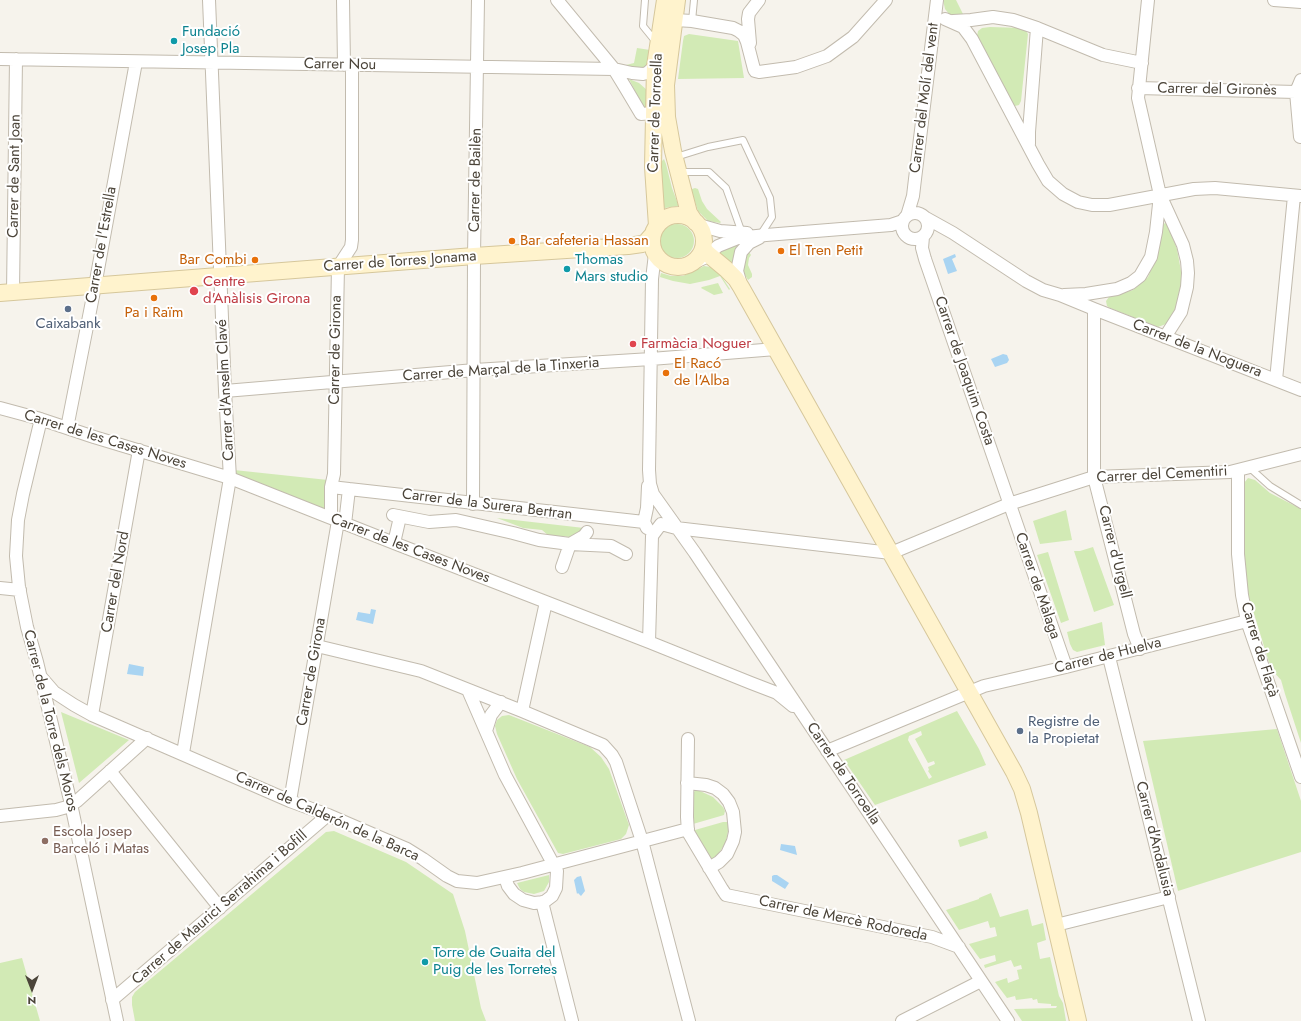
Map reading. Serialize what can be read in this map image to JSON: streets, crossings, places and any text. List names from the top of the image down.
{
  "streets": {
    "street": [
      "Carrer Nou",
      "Carrer del Gironès",
      "Carrer del Molí del vent",
      "Carrer de Torroella",
      "Carrer de Sant Joan",
      "Carrer de Bailèn",
      "Carrer de l'Estrella",
      "Carrer de Torres Jonama",
      "Carrer de la Noguera",
      "Carrer de Girona",
      "Carrer de Marçal de la Tinxeria",
      "Carrer de Joaquim Costa",
      "Carrer d'Anselm Clavé",
      "Carrer de les Cases Noves",
      "Carrer del Cementiri",
      "Carrer de la Surera Bertran",
      "Carrer d'Urgell",
      "Carrer del Nord",
      "Carrer de Màlaga",
      "Carrer de Flaçà",
      "Carrer de Huelva",
      "Carrer de la Torre dels Moros",
      "Carrer de Calderón de la Barca",
      "Carrer d'Andalusia",
      "Carrer de Maurici Serrahima i Bofill",
      "Carrer de Mercè Rodoreda"
    ]
  },
  "crossings": [
    ["Carrer Nou", "Carrer de Torroella"],
    ["Carrer Nou", "Carrer de Sant Joan"],
    ["Carrer Nou", "Carrer de Bailèn"],
    ["Carrer Nou", "Carrer de l'Estrella"],
    ["Carrer Nou", "Carrer d'Anselm Clavé"],
    ["Carrer del Molí del vent", "Carrer de la Noguera"],
    ["Carrer del Molí del vent", "Carrer de Joaquim Costa"],
    ["Carrer de Torroella", "Carrer de Torres Jonama"],
    ["Carrer de Torroella", "Carrer de Marçal de la Tinxeria"],
    ["Carrer de Torroella", "Carrer de les Cases Noves"],
    ["Carrer de Torroella", "Carrer de la Surera Bertran"],
    ["Carrer de Torroella", "Carrer de Huelva"],
    ["Carrer de Torroella", "Carrer de Mercè Rodoreda"],
    ["Carrer de Sant Joan", "Carrer de Torres Jonama"],
    ["Carrer de Bailèn", "Carrer de Torres Jonama"],
    ["Carrer de Bailèn", "Carrer de Marçal de la Tinxeria"],
    ["Carrer de Bailèn", "Carrer de la Surera Bertran"],
    ["Carrer de l'Estrella", "Carrer de Torres Jonama"],
    ["Carrer de l'Estrella", "Carrer de les Cases Noves"],
    ["Carrer de Torres Jonama", "Carrer de Girona"],
    ["Carrer de Torres Jonama", "Carrer d'Anselm Clavé"],
    ["Carrer de la Noguera", "Carrer de Joaquim Costa"],
    ["Carrer de la Noguera", "Carrer d'Urgell"],
    ["Carrer de Girona", "Carrer de Marçal de la Tinxeria"],
    ["Carrer de Girona", "Carrer de les Cases Noves"],
    ["Carrer de Girona", "Carrer de la Surera Bertran"],
    ["Carrer de Girona", "Carrer de Calderón de la Barca"],
    ["Carrer de Marçal de la Tinxeria", "Carrer d'Anselm Clavé"],
    ["Carrer de Joaquim Costa", "Carrer del Cementiri"],
    ["Carrer de Joaquim Costa", "Carrer de Màlaga"],
    ["Carrer d'Anselm Clavé", "Carrer de les Cases Noves"],
    ["Carrer d'Anselm Clavé", "Carrer de Calderón de la Barca"],
    ["Carrer de les Cases Noves", "Carrer del Nord"],
    ["Carrer de les Cases Noves", "Carrer de la Torre dels Moros"],
    ["Carrer del Cementiri", "Carrer d'Urgell"],
    ["Carrer del Cementiri", "Carrer de Màlaga"],
    ["Carrer del Cementiri", "Carrer de Flaçà"],
    ["Carrer d'Urgell", "Carrer de Huelva"],
    ["Carrer del Nord", "Carrer de Calderón de la Barca"],
    ["Carrer de Màlaga", "Carrer de Huelva"],
    ["Carrer de Flaçà", "Carrer de Huelva"],
    ["Carrer de Huelva", "Carrer d'Andalusia"],
    ["Carrer de la Torre dels Moros", "Carrer de Calderón de la Barca"],
    ["Carrer de la Torre dels Moros", "Carrer de Maurici Serrahima i Bofill"],
    ["Carrer de Calderón de la Barca", "Carrer de Maurici Serrahima i Bofill"]
  ],
  "places": [
    "Fundació Josep Pla",
    "Bar cafeteria Hassan",
    "El Tren Petit",
    "Bar Combi",
    "Thomas Mars studio",
    "Centre d'Anàlisis Girona",
    "Pa i Raïm",
    "Caixabank",
    "Farmàcia Noguer",
    "El Racó de l'Alba",
    "Registre de la Propietat",
    "Escola Josep Barceló i Matas",
    "Torre de Guaita del Puig de les Torretes"
  ],
  "north": "bottom"
}
